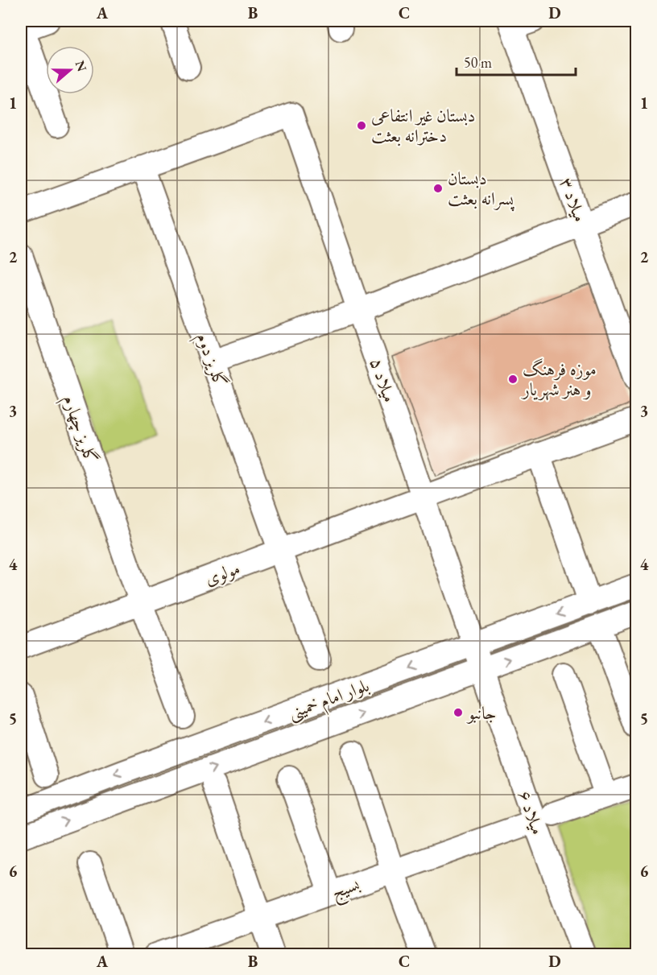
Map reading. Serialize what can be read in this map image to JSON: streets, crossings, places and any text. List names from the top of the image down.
{
  "streets": {
    "street": [
      "میلاد ۳",
      "گلریز دوم",
      "میلاد ۵",
      "گلریز چهارم",
      "مولوی",
      "بلوار امام خمینی",
      "میلاد ۶",
      "بسیج"
    ]
  },
  "crossings": [
    ["گلریز دوم", "میلاد ۵"],
    ["گلریز دوم", "مولوی"],
    ["میلاد ۵", "مولوی"],
    ["میلاد ۵", "بلوار امام خمینی"],
    ["میلاد ۵", "میلاد ۶"],
    ["گلریز چهارم", "مولوی"],
    ["بلوار امام خمینی", "میلاد ۶"],
    ["میلاد ۶", "بسیج"]
  ],
  "places": [
    "دبستان غیر انتفاعی دخترانه بعثت",
    "دبستان پسرانه بعثت",
    "موزه فرهنگ و هنر شهریار",
    "جانبو"
  ],
  "scale_bar": "50 m",
  "north": "right",
  "grid": {
    "columns": [
      "A",
      "B",
      "C",
      "D"
    ],
    "rows": [
      "1",
      "2",
      "3",
      "4",
      "5",
      "6"
    ]
  }
}
